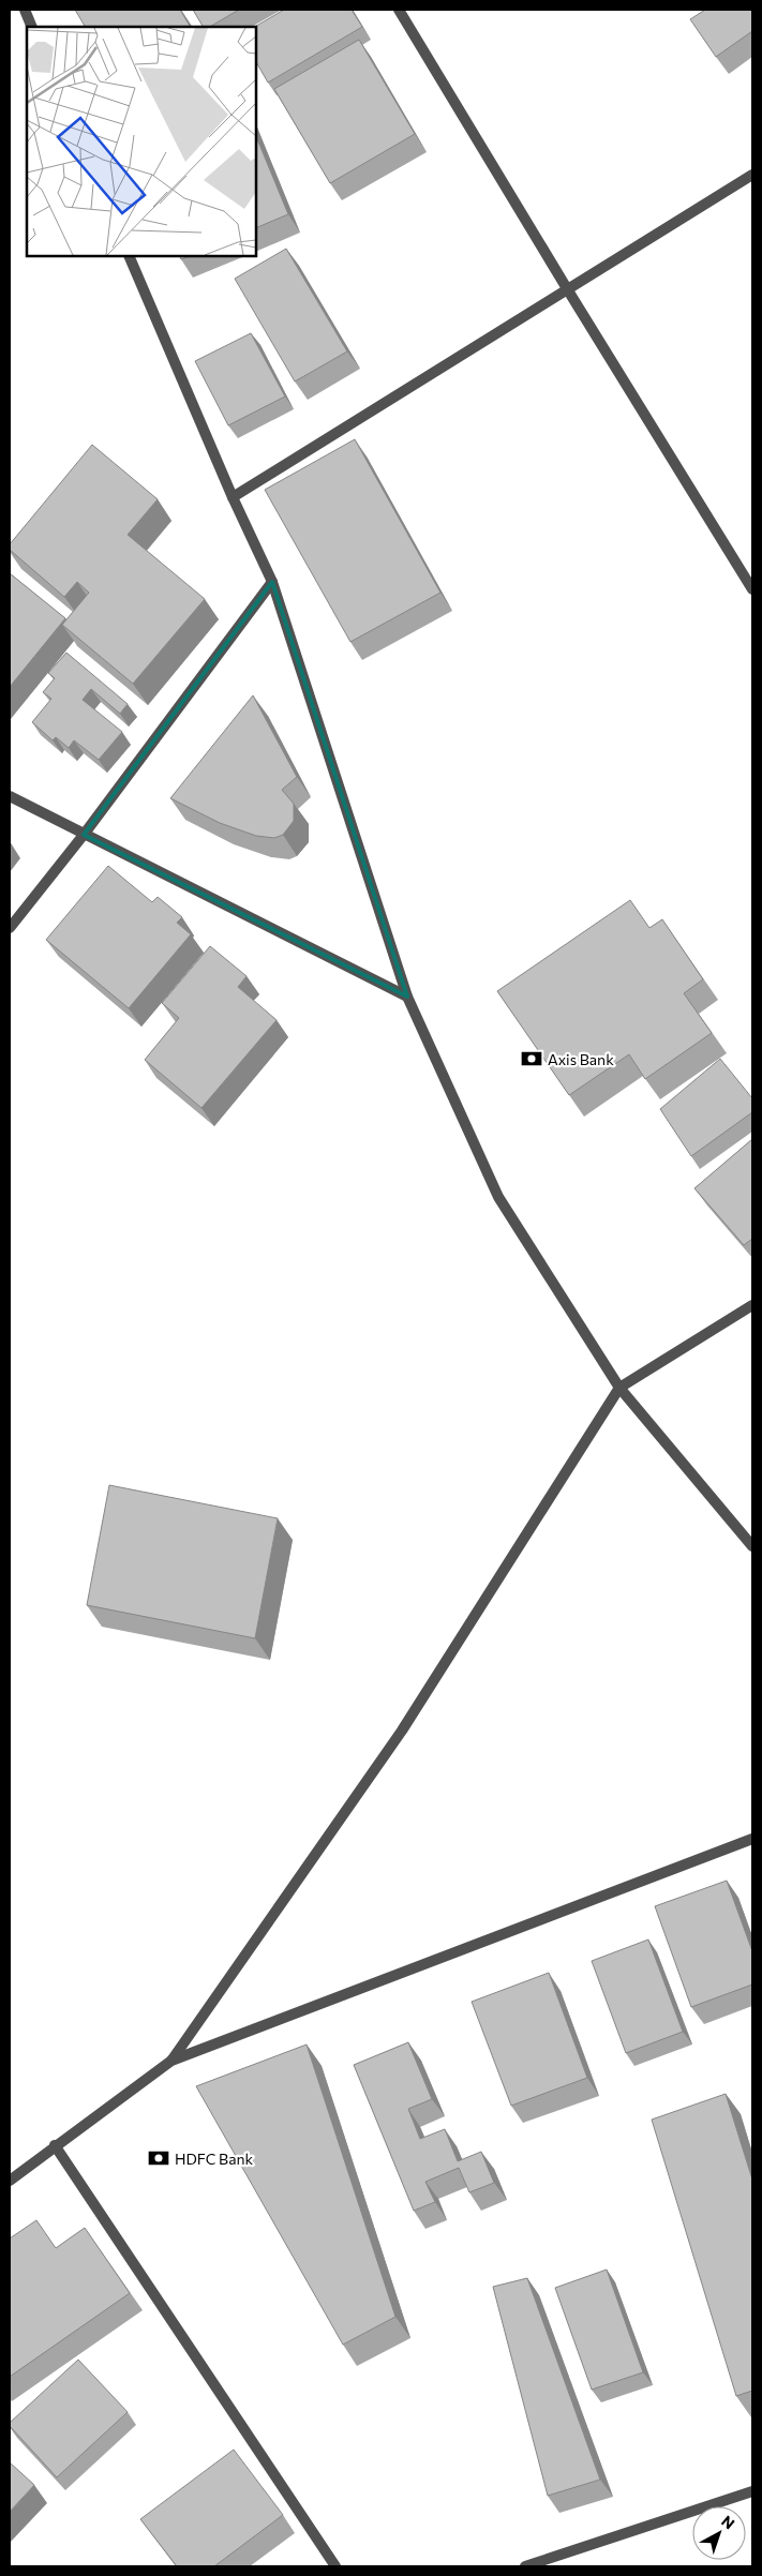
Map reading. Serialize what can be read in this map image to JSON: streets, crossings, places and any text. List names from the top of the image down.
{
  "places": {
    "bank": ["Axis Bank", "HDFC Bank"]
  },
  "north": "top right"
}
